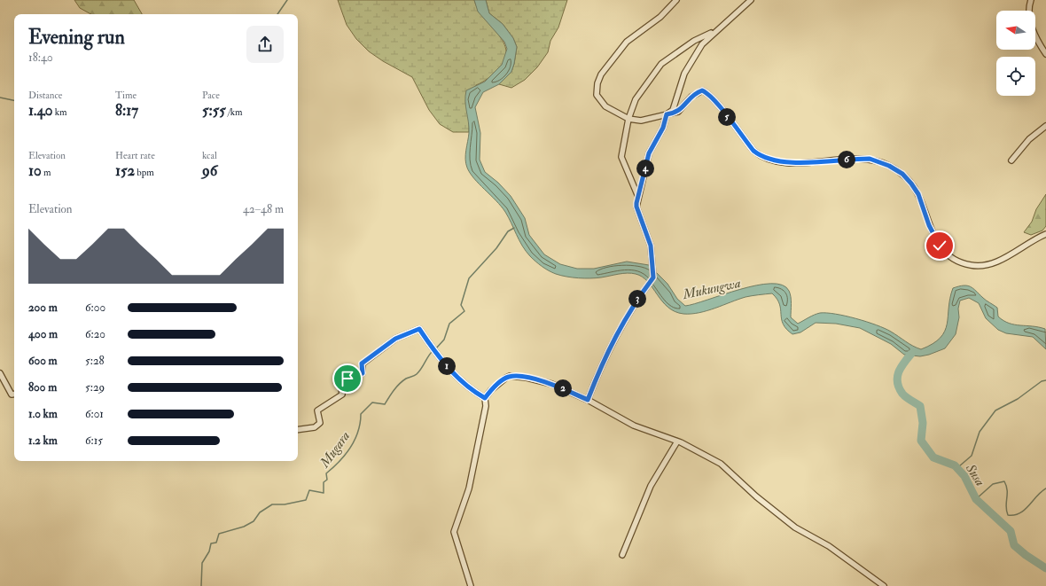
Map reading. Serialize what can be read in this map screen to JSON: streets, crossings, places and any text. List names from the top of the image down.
{
  "water": ["Mukungwa", "Mugara", "Susa"],
  "north": "left",
  "page": {
    "heading": ["Evening run", "18:40"],
    "stats": [
      ["Distance", "1.40 km"],
      ["Time", "8:17"],
      ["Pace", "5:55 /km"],
      ["Elevation", "10 m"],
      ["Heart rate", "152 bpm"],
      ["kcal", "96"]
    ],
    "pins": [
      "5",
      "6",
      "4",
      "3",
      "1",
      "2"
    ],
    "chart": ["Elevation", "42–48 m"],
    "list": [
      {
        "name": "200 m",
        "note": "6:00"
      },
      {
        "name": "400 m",
        "note": "6:20"
      },
      {
        "name": "600 m",
        "note": "5:28"
      },
      {
        "name": "800 m",
        "note": "5:29"
      },
      {
        "name": "1.0 km",
        "note": "6:01"
      },
      {
        "name": "1.2 km",
        "note": "6:15"
      }
    ]
  }
}
